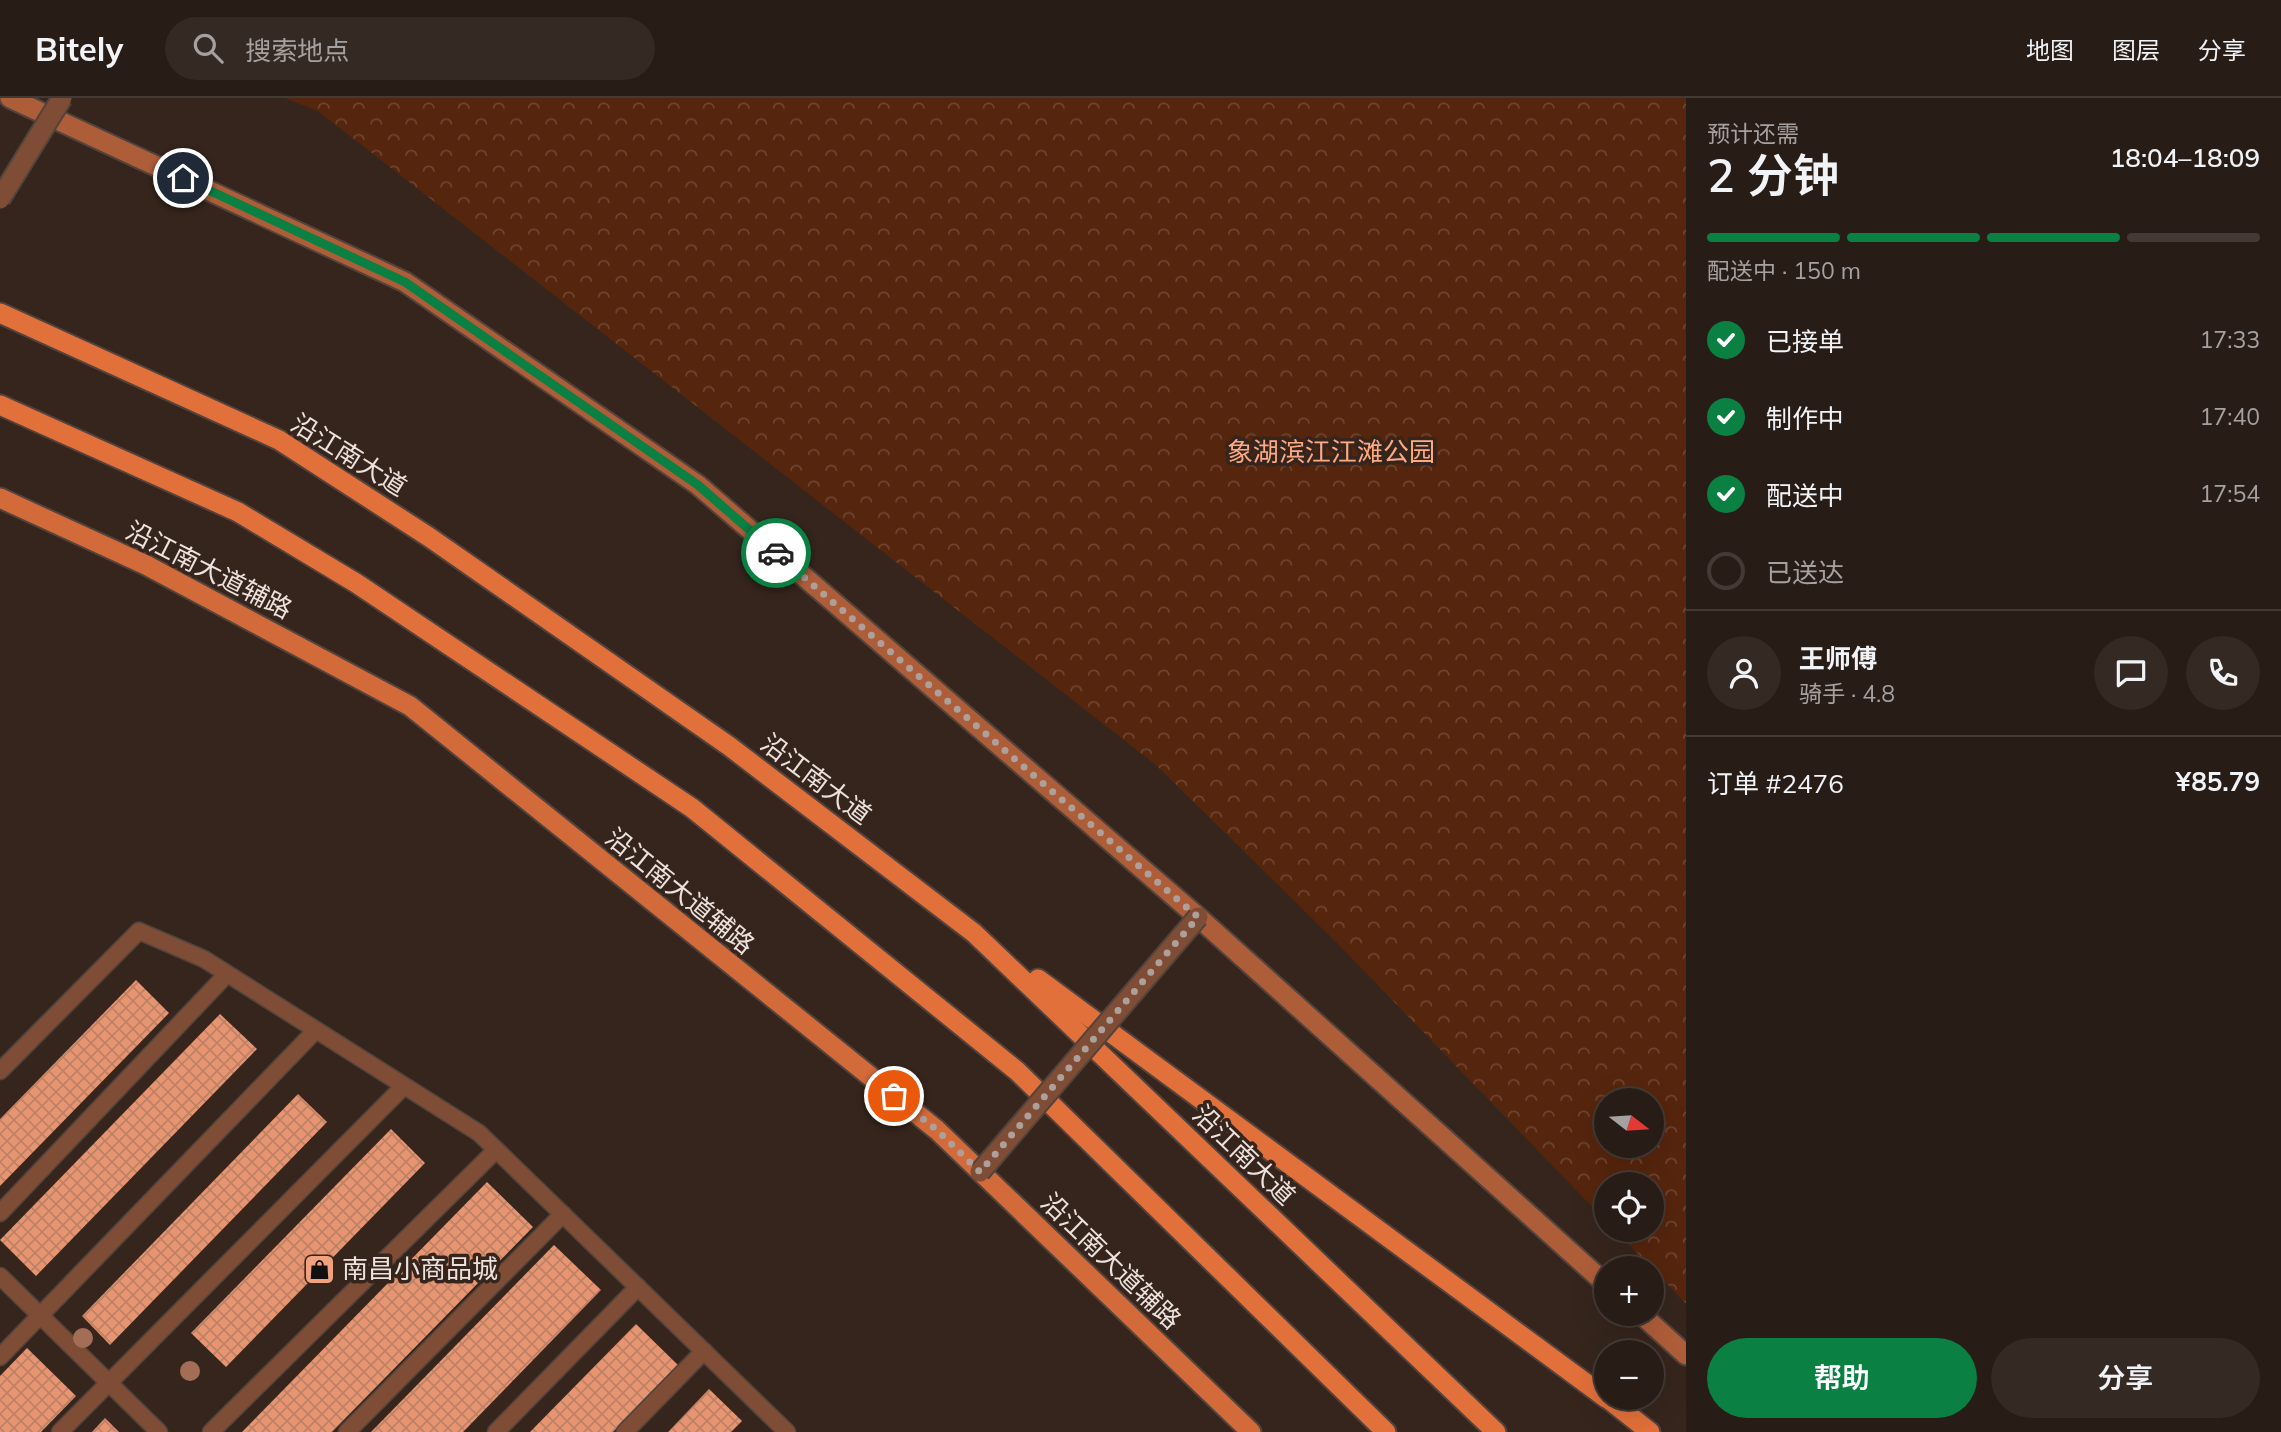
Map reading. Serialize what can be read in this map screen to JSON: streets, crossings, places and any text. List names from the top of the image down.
{
  "streets": {
    "highway": ["沿江南大道"],
    "main road": ["沿江南大道辅路"]
  },
  "parks": ["象湖滨江江滩公园"],
  "places": {
    "shop": ["南昌小商品城"]
  },
  "north": "right",
  "page": {
    "header": "Bitely",
    "search": "搜索地点",
    "nav": ["地图", "图层", "分享"],
    "heading": ["2 分钟", "预计还需", "18:04–18:09"],
    "panel": [
      "王师傅",
      "骑手 · 4.8",
      "订单 #2476",
      "¥85.79"
    ],
    "bar": "配送中 · 150 m",
    "list": [
      ["已接单", "17:33"],
      ["制作中", "17:40"],
      ["配送中", "17:54"],
      "已送达"
    ],
    "map_buttons": ["+", "−"],
    "buttons": ["帮助", "分享"]
  }
}
